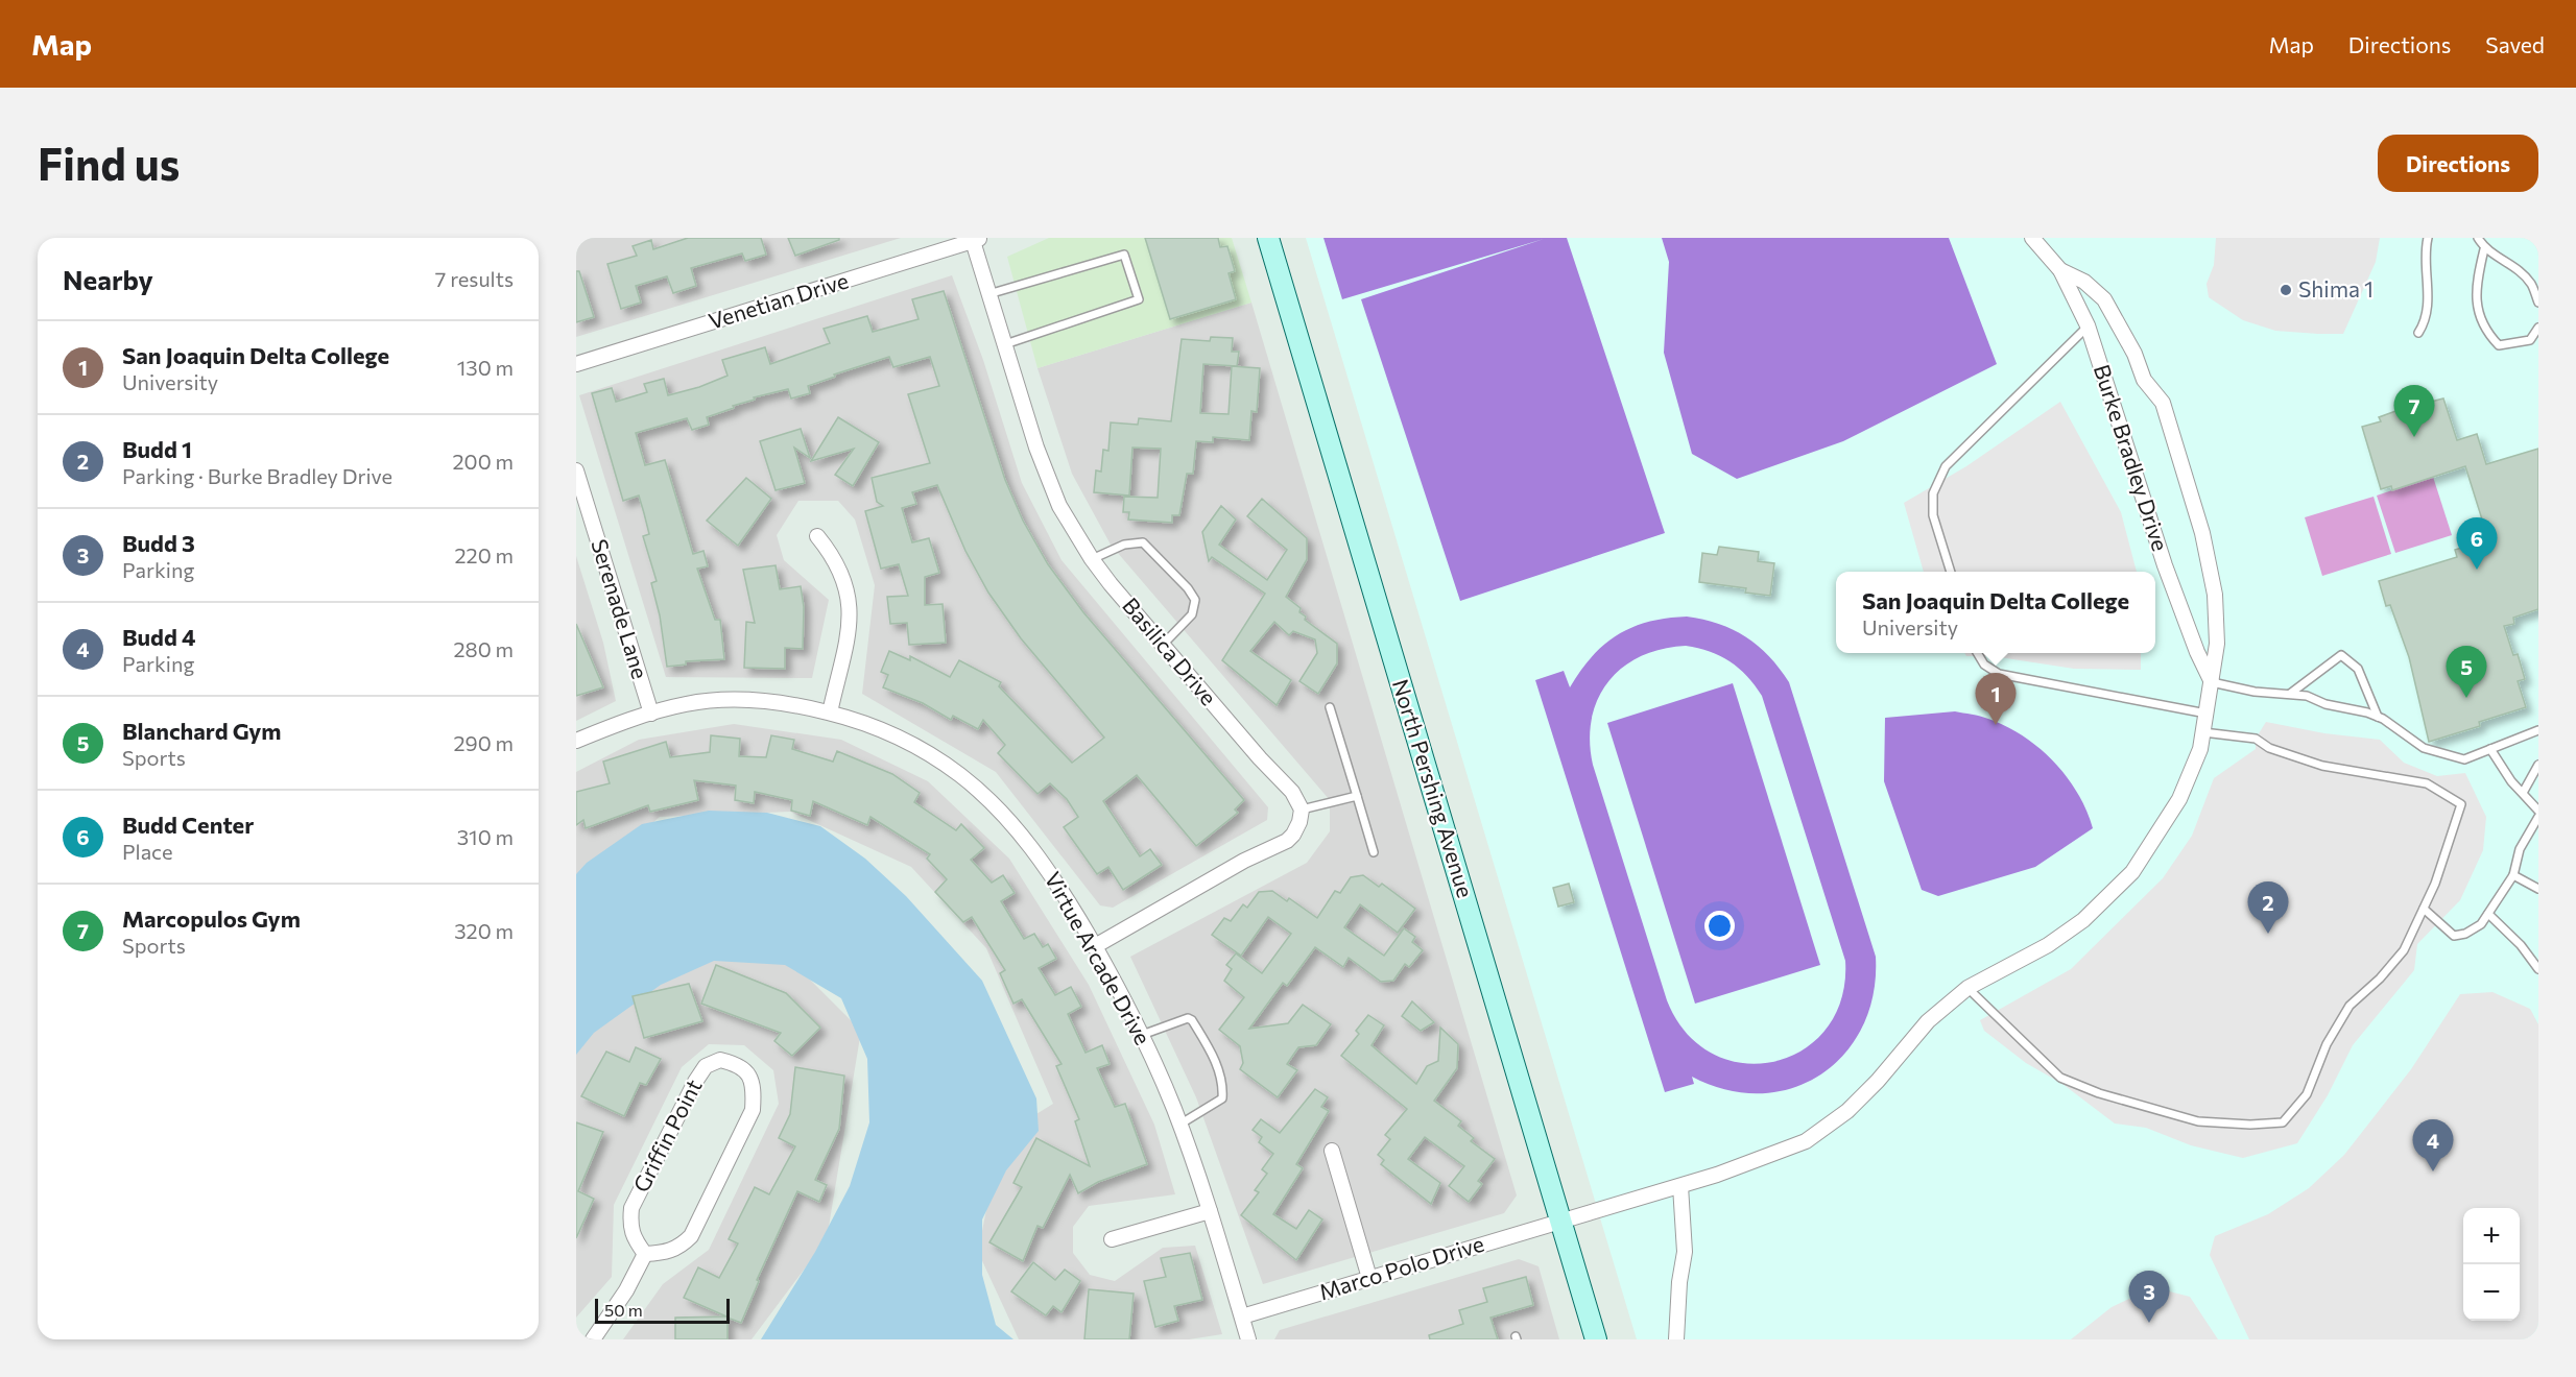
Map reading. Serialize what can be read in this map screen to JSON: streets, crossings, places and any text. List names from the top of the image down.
{
  "streets": {
    "main road": ["North Pershing Avenue"],
    "street": [
      "Venetian Drive",
      "Burke Bradley Drive",
      "Serenade Lane",
      "Basilica Drive",
      "Virtue Arcade Drive",
      "Griffin Point",
      "Marco Polo Drive"
    ]
  },
  "crossings": [
    ["Venetian Drive", "Basilica Drive"],
    ["Burke Bradley Drive", "North Pershing Avenue"],
    ["Burke Bradley Drive", "Marco Polo Drive"],
    ["Serenade Lane", "Virtue Arcade Drive"],
    ["North Pershing Avenue", "Marco Polo Drive"],
    ["Virtue Arcade Drive", "Marco Polo Drive"]
  ],
  "places": ["Shima 1"],
  "scale_bar": "50 m",
  "page": {
    "header": "Map",
    "nav": ["Map", "Directions", "Saved"],
    "buttons": "Directions",
    "title": "Find us",
    "heading": ["Nearby", "7 results"],
    "list": [
      {
        "mark": "1",
        "name": "San Joaquin Delta College",
        "note": "University",
        "value": "130 m"
      },
      {
        "mark": "2",
        "name": "Budd 1",
        "note": "Parking · Burke Bradley Drive",
        "value": "200 m"
      },
      {
        "mark": "3",
        "name": "Budd 3",
        "note": "Parking",
        "value": "220 m"
      },
      {
        "mark": "4",
        "name": "Budd 4",
        "note": "Parking",
        "value": "280 m"
      },
      {
        "mark": "5",
        "name": "Blanchard Gym",
        "note": "Sports",
        "value": "290 m"
      },
      {
        "mark": "6",
        "name": "Budd Center",
        "note": "Place",
        "value": "310 m"
      },
      {
        "mark": "7",
        "name": "Marcopulos Gym",
        "note": "Sports",
        "value": "320 m"
      }
    ],
    "pins": [
      "7",
      "6",
      "5",
      "1",
      "2",
      "4",
      "3"
    ],
    "popup": ["San Joaquin Delta College", "University"],
    "map_buttons": ["+", "−"],
    "scale": "50 m"
  }
}
